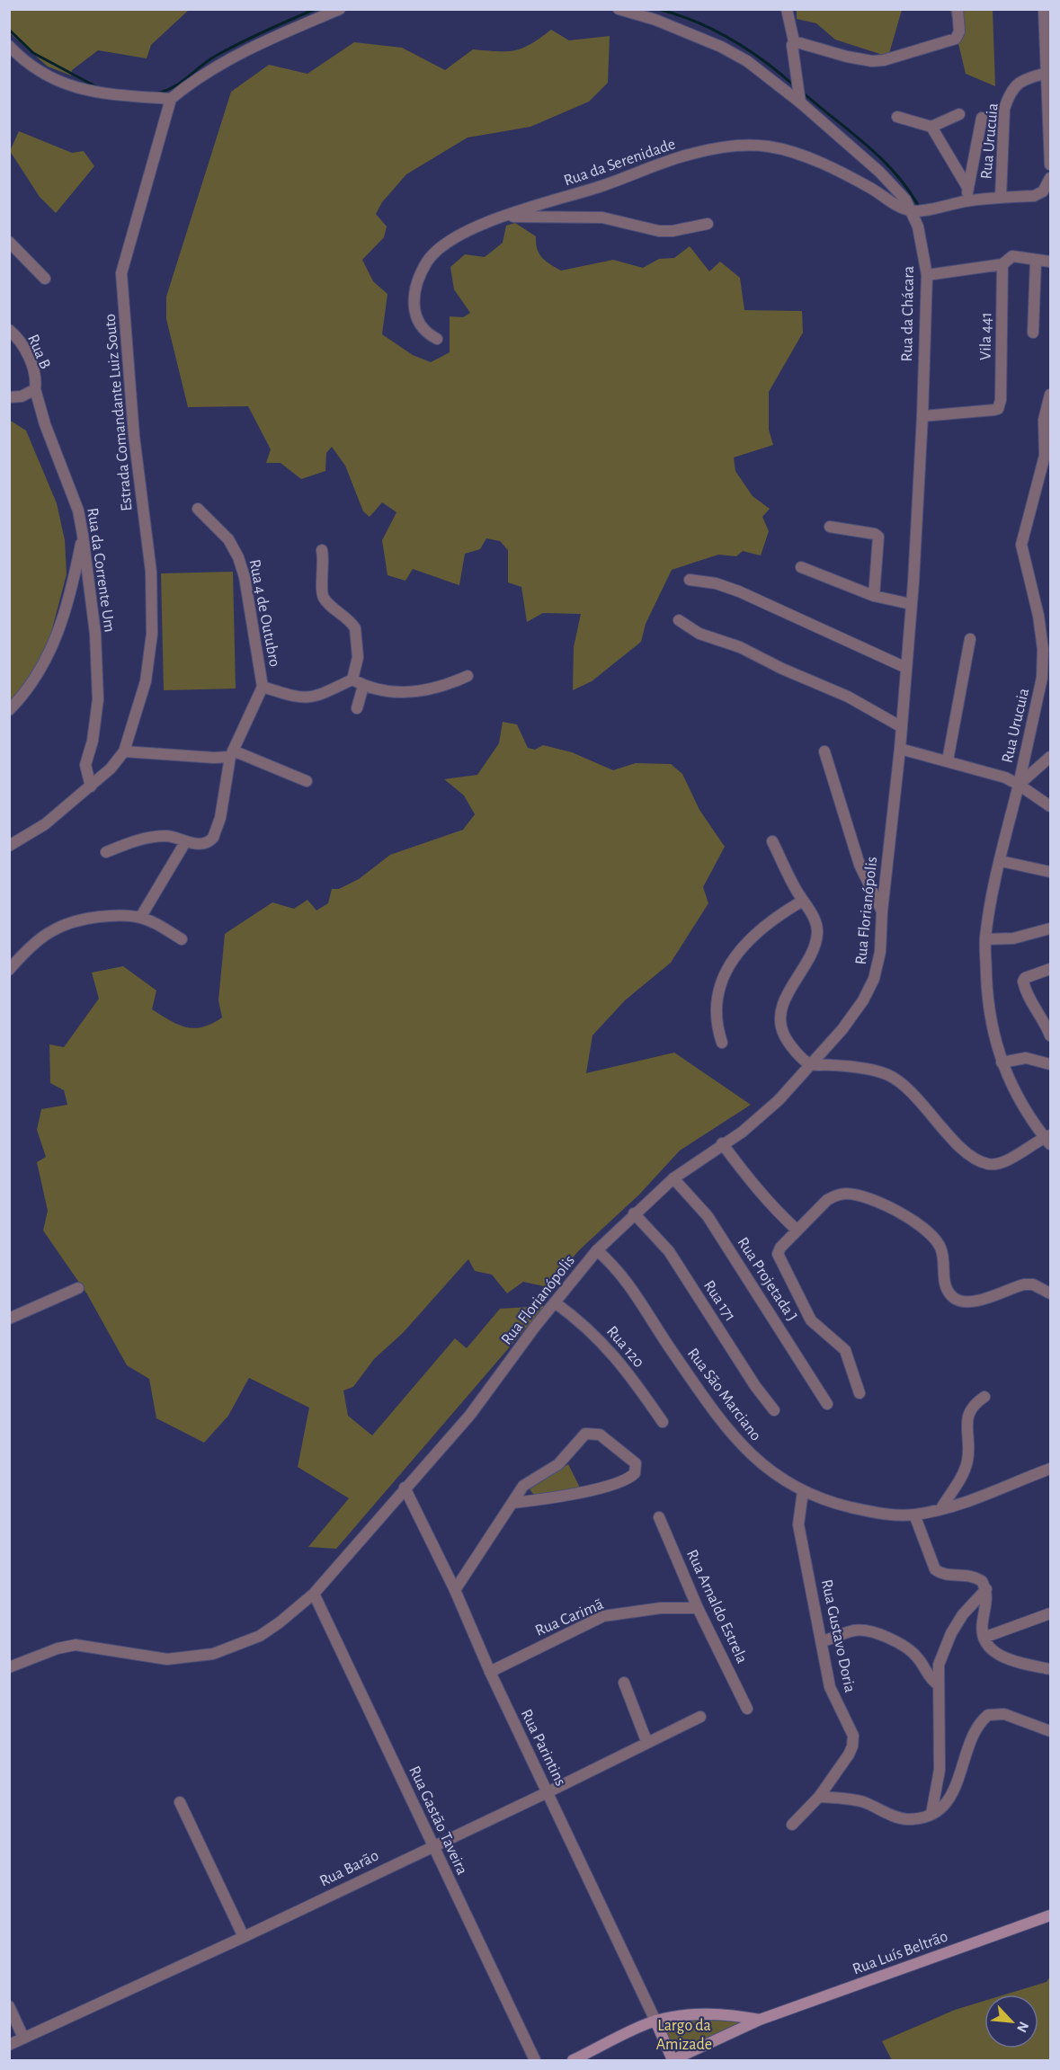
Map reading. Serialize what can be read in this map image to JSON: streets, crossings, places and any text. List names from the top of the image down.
{
  "streets": {
    "main road": ["Rua Luís Beltrão"],
    "street": [
      "Rua Urucuia",
      "Rua da Serenidade",
      "Rua da Chácara",
      "Vila 441",
      "Rua B",
      "Estrada Comandante Luiz Souto",
      "Rua da Corrente Um",
      "Rua 4 de Outubro",
      "Rua Florianópolis",
      "Rua Projetada J",
      "Rua 171",
      "Rua 120",
      "Rua São Marciano",
      "Rua Arnaldo Estrela",
      "Rua Carimã",
      "Rua Gustavo Doria",
      "Rua Parintins",
      "Rua Gastão Taveira",
      "Rua Barão"
    ]
  },
  "crossings": [
    ["Rua Urucuia", "Rua da Serenidade"],
    ["Rua Urucuia", "Rua da Chácara"],
    ["Rua da Serenidade", "Rua da Chácara"],
    ["Rua da Chácara", "Vila 441"],
    ["Rua da Chácara", "Rua Florianópolis"],
    ["Rua B", "Rua da Corrente Um"],
    ["Estrada Comandante Luiz Souto", "Rua da Corrente Um"],
    ["Rua Florianópolis", "Rua Projetada J"],
    ["Rua Florianópolis", "Rua 171"],
    ["Rua Florianópolis", "Rua 120"],
    ["Rua Florianópolis", "Rua São Marciano"],
    ["Rua Florianópolis", "Rua Parintins"],
    ["Rua Florianópolis", "Rua Gastão Taveira"],
    ["Rua São Marciano", "Rua Gustavo Doria"],
    ["Rua Arnaldo Estrela", "Rua Carimã"],
    ["Rua Carimã", "Rua Parintins"],
    ["Rua Parintins", "Rua Barão"],
    ["Rua Parintins", "Rua Luís Beltrão"],
    ["Rua Gastão Taveira", "Rua Barão"]
  ],
  "parks": ["Largo da Amizade"],
  "north": "bottom right"
}
